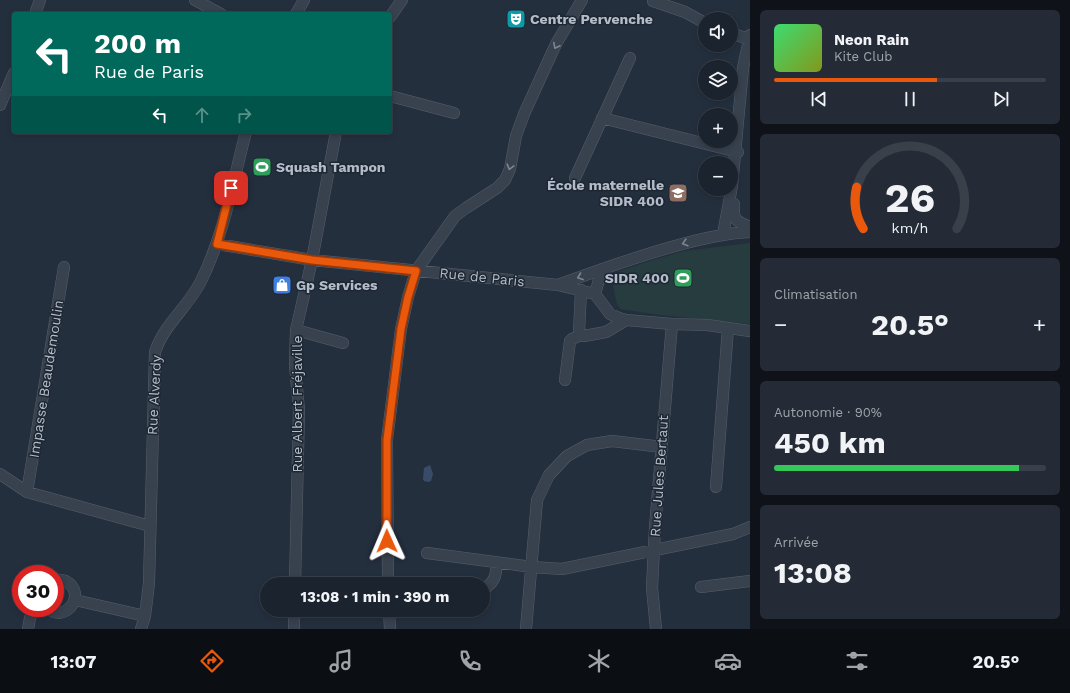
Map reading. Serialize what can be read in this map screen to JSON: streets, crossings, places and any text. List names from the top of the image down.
{
  "streets": {
    "street": [
      "Rue de Paris",
      "Impasse Beaudemoulin",
      "Rue Alverdy",
      "Rue Albert Fréjaville",
      "Rue Jules Bertaut"
    ]
  },
  "crossings": [
    ["Rue de Paris", "Rue Alverdy"],
    ["Rue de Paris", "Rue Albert Fréjaville"]
  ],
  "places": {
    "theatre": ["Centre Pervenche"],
    "sports": ["Squash Tampon", "SIDR 400"],
    "school or university": ["École maternelle SIDR 400"],
    "shop": ["Gp Services"]
  },
  "page": {
    "map_buttons": ["+", "−"],
    "turn": ["200 m", "Rue de Paris"],
    "song": ["Neon Rain", "Kite Club"],
    "tile": [
      "Climatisation",
      ["Autonomie · 90%", "450 km"],
      ["Arrivée", "13:08"]
    ],
    "heat": ["−", "20.5°", "+"],
    "limit": "30",
    "trip": "13:08 · 1 min · 390 m",
    "tabs": ["13:07", "20.5°"],
    "gauge": ["26", "km/h"]
  }
}
